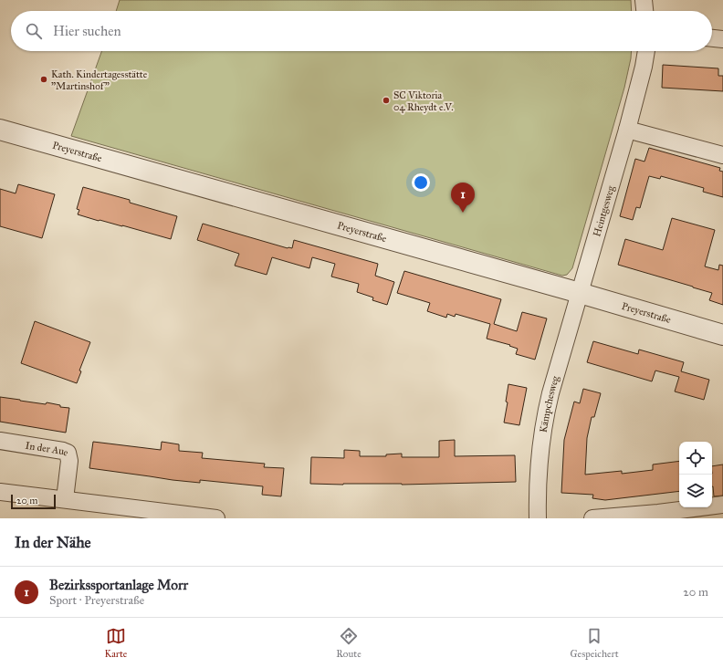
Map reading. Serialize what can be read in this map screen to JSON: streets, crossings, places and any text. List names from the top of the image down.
{
  "streets": {
    "street": [
      "Preyerstraße",
      "Heintgesweg",
      "Kämpchesweg",
      "In der Aue"
    ]
  },
  "crossings": [
    ["Preyerstraße", "Heintgesweg"],
    ["Preyerstraße", "Kämpchesweg"],
    ["Heintgesweg", "Kämpchesweg"]
  ],
  "places": ["Kath. Kindertagesstätte \"Martinshof\"", "SC Viktoria 04 Rheydt e.V."],
  "scale_bar": "20 m",
  "page": {
    "search": "Hier suchen",
    "pins": "1",
    "scale": "20 m",
    "heading": "In der Nähe",
    "list": [
      {
        "mark": "1",
        "name": "Bezirkssportanlage Morr",
        "note": "Sport · Preyerstraße",
        "value": "20 m"
      }
    ],
    "nav": ["Karte", "Route", "Gespeichert"]
  }
}
